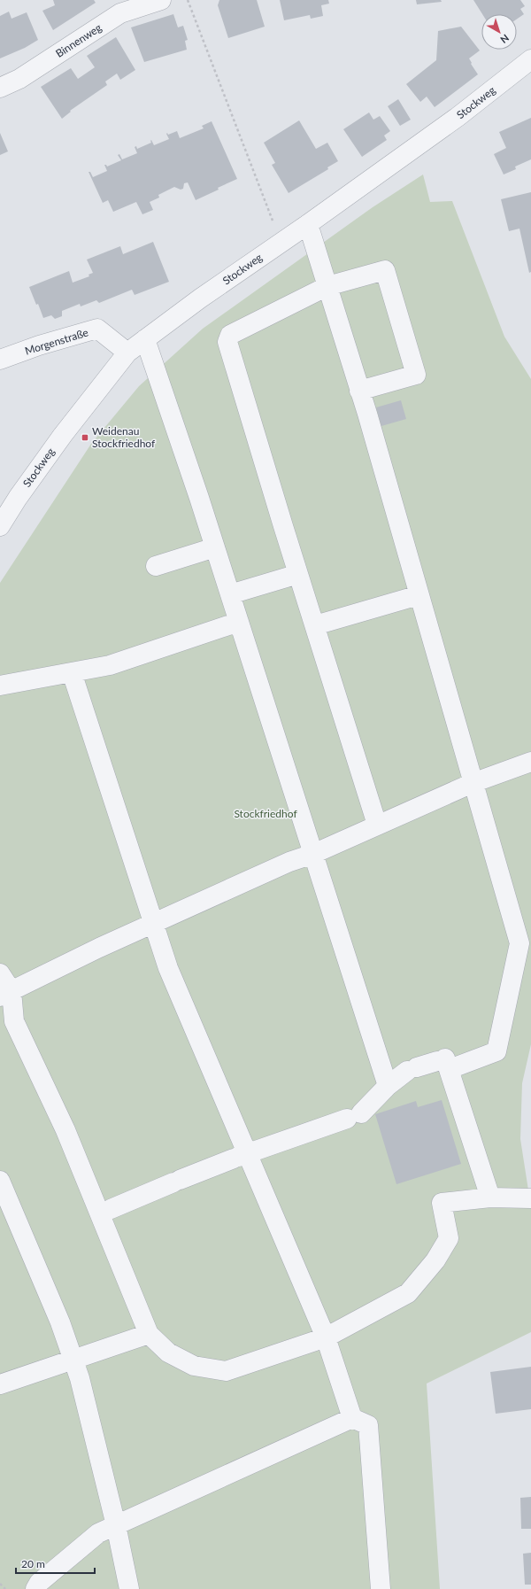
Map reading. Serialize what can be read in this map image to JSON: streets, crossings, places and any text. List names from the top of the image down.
{
  "streets": {
    "street": ["Binnenweg", "Stockweg", "Morgenstraße"]
  },
  "crossings": [
    ["Stockweg", "Morgenstraße"]
  ],
  "parks": ["Stockfriedhof"],
  "places": {
    "transit": ["Weidenau Stockfriedhof"]
  },
  "scale_bar": "20 m",
  "north": "bottom right"
}
